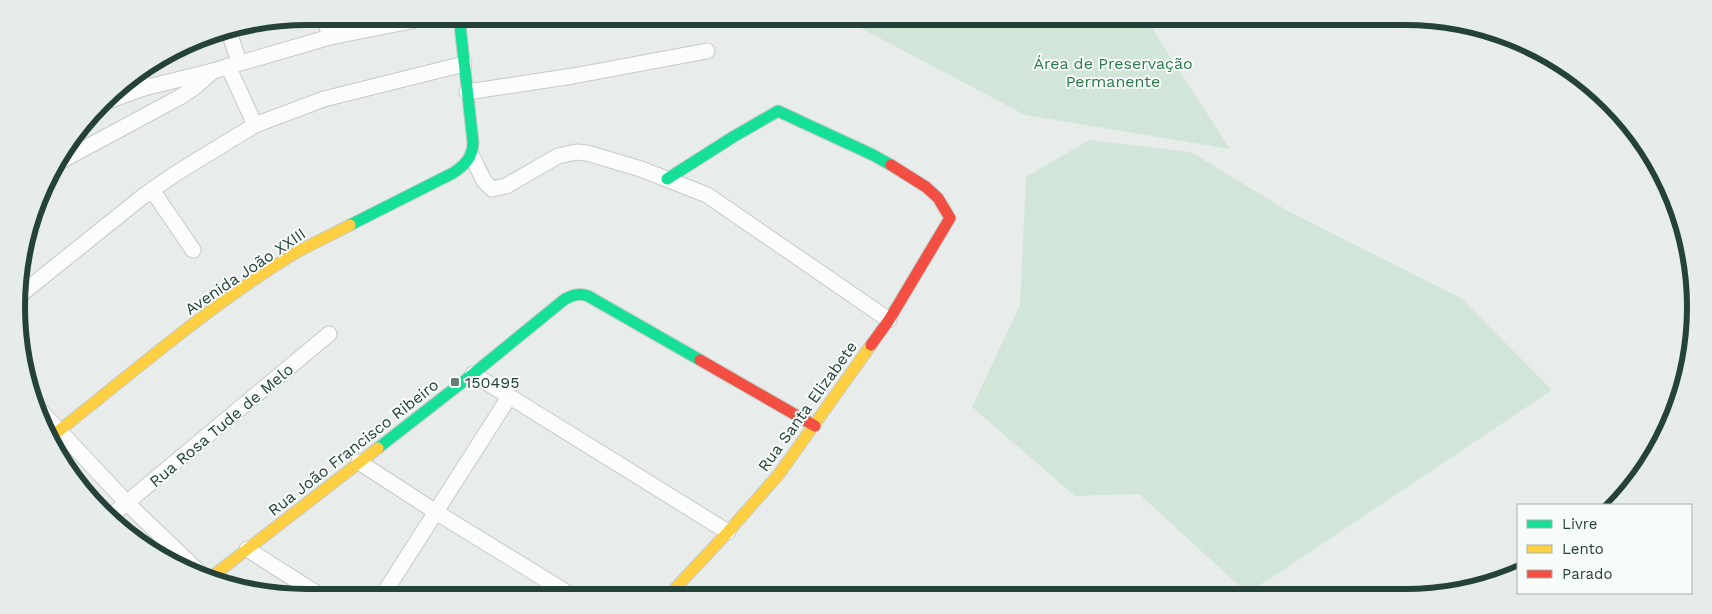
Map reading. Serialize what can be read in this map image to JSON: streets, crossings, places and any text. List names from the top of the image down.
{
  "streets": {
    "street": [
      "Avenida João XXIII",
      "Rua Santa Elizabete",
      "Rua Rosa Tude de Melo",
      "Rua João Francisco Ribeiro"
    ]
  },
  "crossings": [
    ["Rua Santa Elizabete", "Rua João Francisco Ribeiro"]
  ],
  "parks": ["Área de Preservação Permanente"],
  "places": {
    "transit": ["150495"]
  },
  "legend": ["Livre", "Lento", "Parado"]
}
